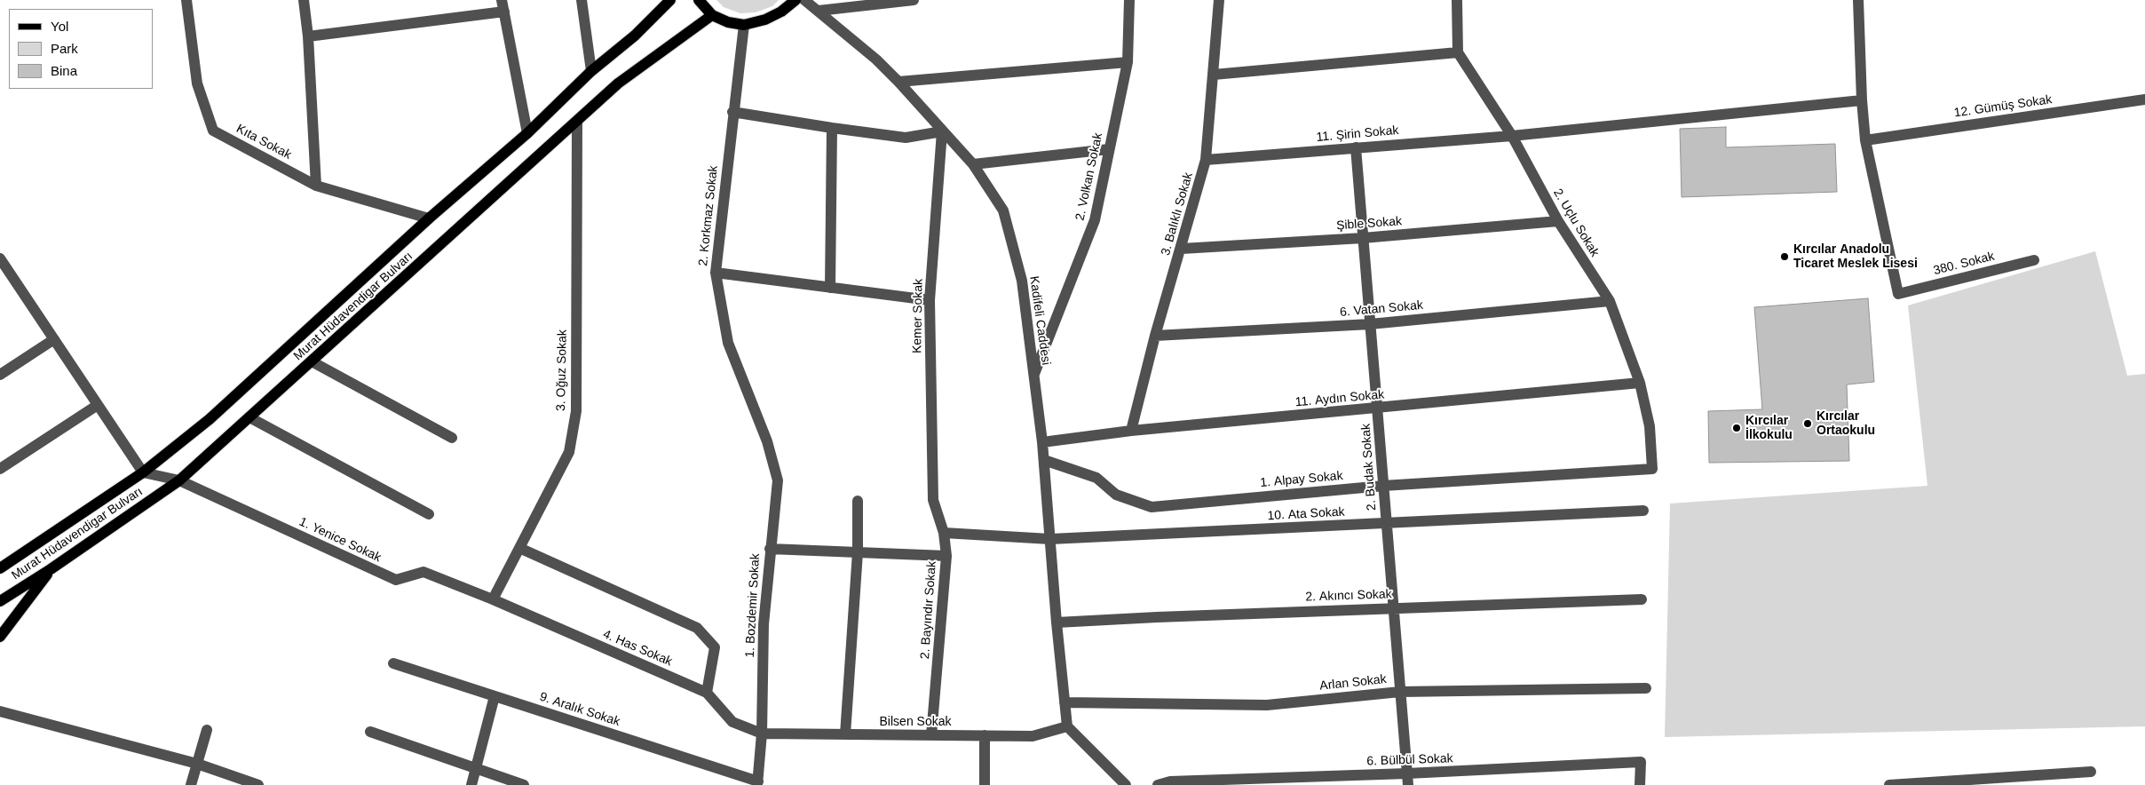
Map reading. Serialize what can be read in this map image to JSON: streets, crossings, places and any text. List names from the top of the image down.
{
  "streets": {
    "main road": ["Murat Hüdavendigar Bulvarı"],
    "street": [
      "12. Gümüş Sokak",
      "11. Şirin Sokak",
      "Kıta Sokak",
      "2. Volkan Sokak",
      "3. Balıklı Sokak",
      "2. Korkmaz Sokak",
      "2. Uçlu Sokak",
      "Şible Sokak",
      "380. Sokak",
      "6. Vatan Sokak",
      "Kemer Sokak",
      "Kadifeli Caddesi",
      "3. Oğuz Sokak",
      "11. Aydın Sokak",
      "2. Budak Sokak",
      "1. Alpay Sokak",
      "10. Ata Sokak",
      "1. Yenice Sokak",
      "2. Akıncı Sokak",
      "1. Bozdemir Sokak",
      "2. Bayındır Sokak",
      "4. Has Sokak",
      "Arlan Sokak",
      "9. Aralık Sokak",
      "Bilsen Sokak",
      "6. Bülbül Sokak"
    ]
  },
  "crossings": [
    ["12. Gümüş Sokak", "380. Sokak"],
    ["11. Şirin Sokak", "3. Balıklı Sokak"],
    ["11. Şirin Sokak", "2. Uçlu Sokak"],
    ["11. Şirin Sokak", "2. Budak Sokak"],
    ["Kıta Sokak", "Murat Hüdavendigar Bulvarı"],
    ["2. Volkan Sokak", "Kadifeli Caddesi"],
    ["3. Balıklı Sokak", "Şible Sokak"],
    ["3. Balıklı Sokak", "6. Vatan Sokak"],
    ["3. Balıklı Sokak", "11. Aydın Sokak"],
    ["2. Korkmaz Sokak", "1. Bozdemir Sokak"],
    ["2. Uçlu Sokak", "Şible Sokak"],
    ["2. Uçlu Sokak", "6. Vatan Sokak"],
    ["2. Uçlu Sokak", "11. Aydın Sokak"],
    ["2. Uçlu Sokak", "1. Alpay Sokak"],
    ["Şible Sokak", "2. Budak Sokak"],
    ["Murat Hüdavendigar Bulvarı", "3. Oğuz Sokak"],
    ["Murat Hüdavendigar Bulvarı", "1. Yenice Sokak"],
    ["6. Vatan Sokak", "2. Budak Sokak"],
    ["Kemer Sokak", "Kadifeli Caddesi"],
    ["Kemer Sokak", "10. Ata Sokak"],
    ["Kemer Sokak", "2. Bayındır Sokak"],
    ["Kadifeli Caddesi", "11. Aydın Sokak"],
    ["Kadifeli Caddesi", "1. Alpay Sokak"],
    ["Kadifeli Caddesi", "10. Ata Sokak"],
    ["Kadifeli Caddesi", "2. Akıncı Sokak"],
    ["Kadifeli Caddesi", "Arlan Sokak"],
    ["Kadifeli Caddesi", "Bilsen Sokak"],
    ["3. Oğuz Sokak", "1. Yenice Sokak"],
    ["3. Oğuz Sokak", "4. Has Sokak"],
    ["11. Aydın Sokak", "2. Budak Sokak"],
    ["2. Budak Sokak", "1. Alpay Sokak"],
    ["2. Budak Sokak", "10. Ata Sokak"],
    ["2. Budak Sokak", "2. Akıncı Sokak"],
    ["2. Budak Sokak", "Arlan Sokak"],
    ["2. Budak Sokak", "6. Bülbül Sokak"],
    ["1. Yenice Sokak", "4. Has Sokak"],
    ["1. Bozdemir Sokak", "2. Bayındır Sokak"],
    ["1. Bozdemir Sokak", "4. Has Sokak"],
    ["1. Bozdemir Sokak", "9. Aralık Sokak"],
    ["1. Bozdemir Sokak", "Bilsen Sokak"],
    ["2. Bayındır Sokak", "Bilsen Sokak"],
    ["4. Has Sokak", "Bilsen Sokak"]
  ],
  "places": ["Kırcılar Anadolu Ticaret Meslek Lisesi", "Kırcılar Ortaokulu", "Kırcılar İlkokulu"],
  "legend": ["Yol", "Park", "Bina"]
}
